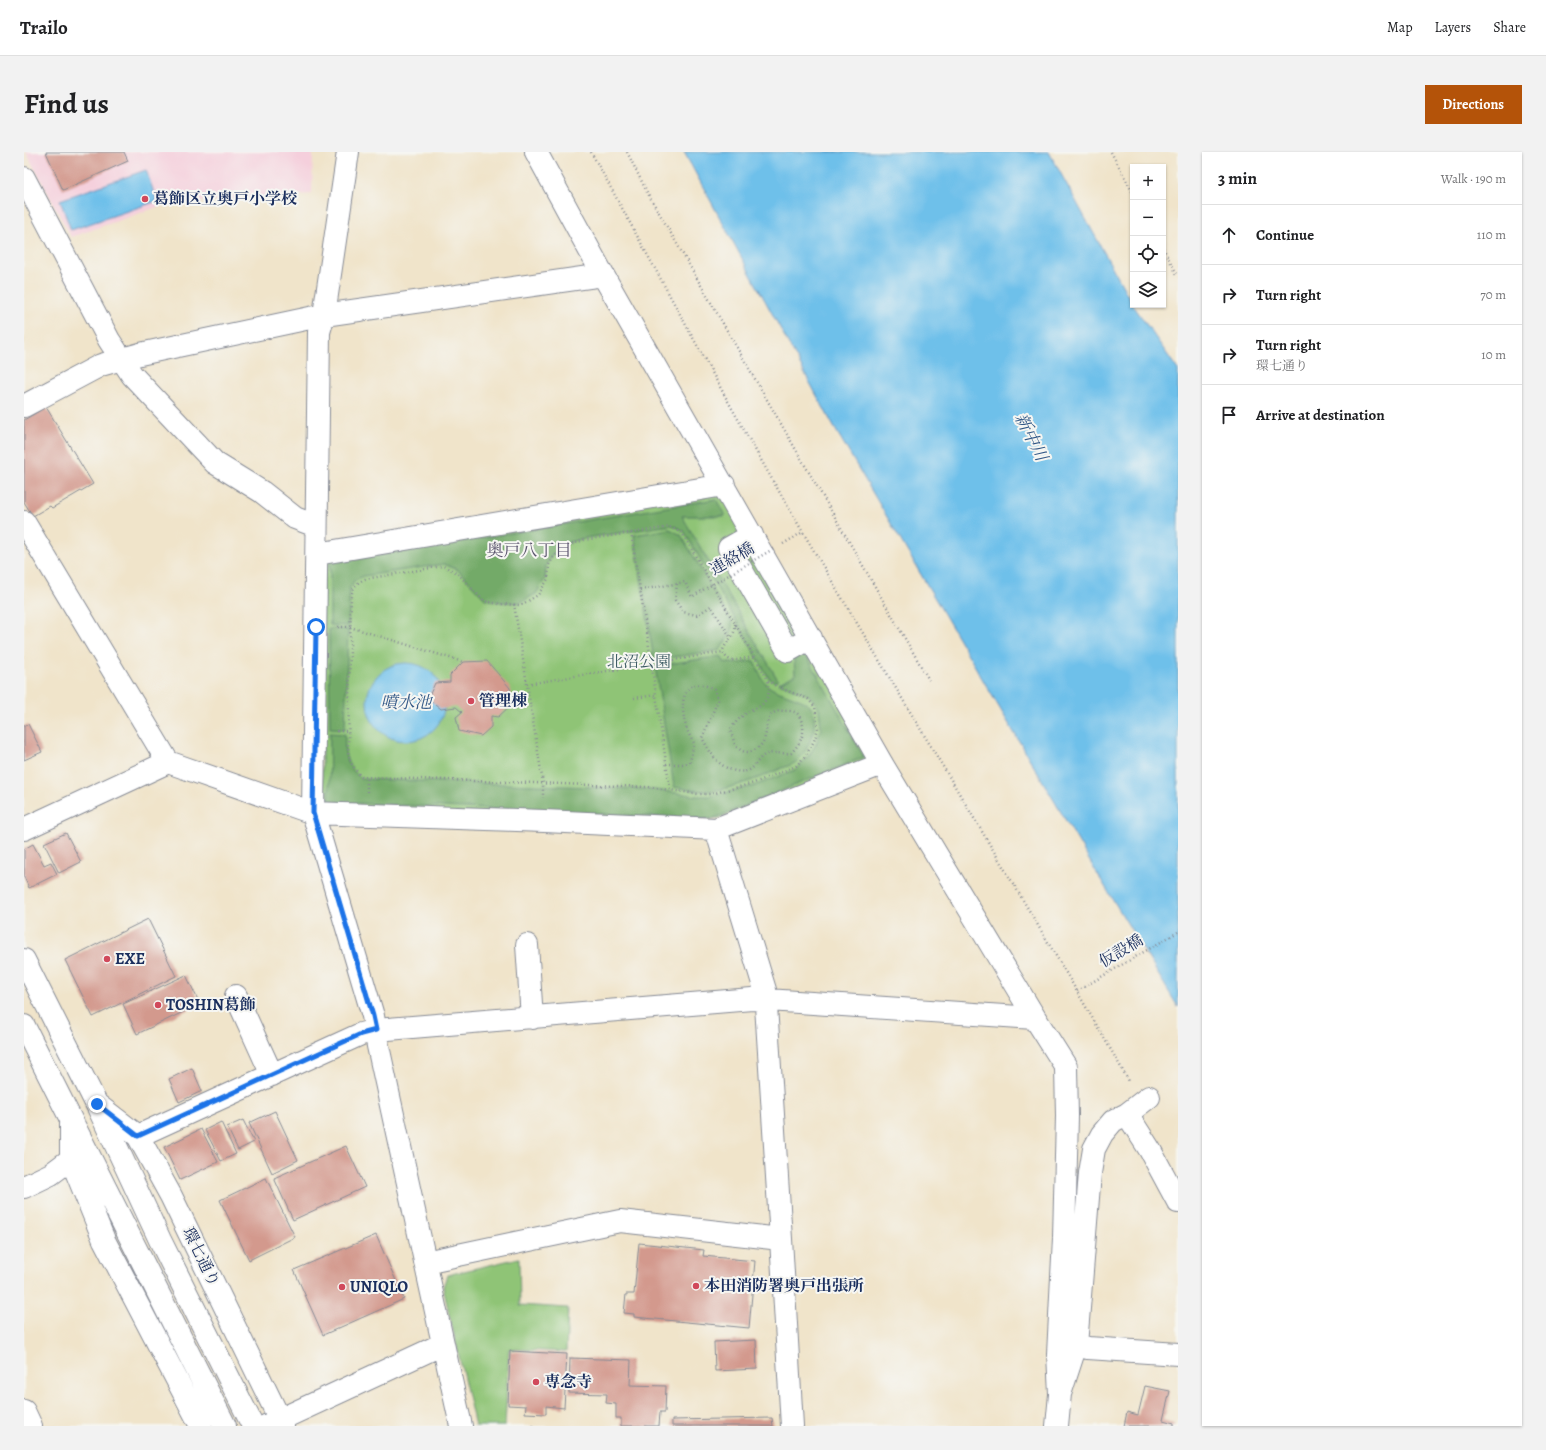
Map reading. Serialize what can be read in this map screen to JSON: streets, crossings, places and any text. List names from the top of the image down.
{
  "streets": {
    "street": ["環七通り"],
    "path": ["連絡橋", "仮設橋"]
  },
  "districts": ["奥戸八丁目"],
  "water": ["新中川", "噴水池"],
  "parks": ["北沼公園"],
  "places": [
    "葛飾区立奥戸小学校",
    "管理棟",
    "EXE",
    "TOSHIN葛飾",
    "本田消防署奥戸出張所",
    "UNIQLO",
    "専念寺"
  ],
  "page": {
    "header": "Trailo",
    "nav": ["Map", "Layers", "Share"],
    "title": "Find us",
    "buttons": "Directions",
    "heading": ["3 min", "Walk · 190 m"],
    "map_buttons": ["+", "−"],
    "list": [
      ["Continue", "110 m"],
      ["Turn right", "70 m"],
      ["Turn right", "環七通り", "10 m"],
      "Arrive at destination"
    ]
  }
}
